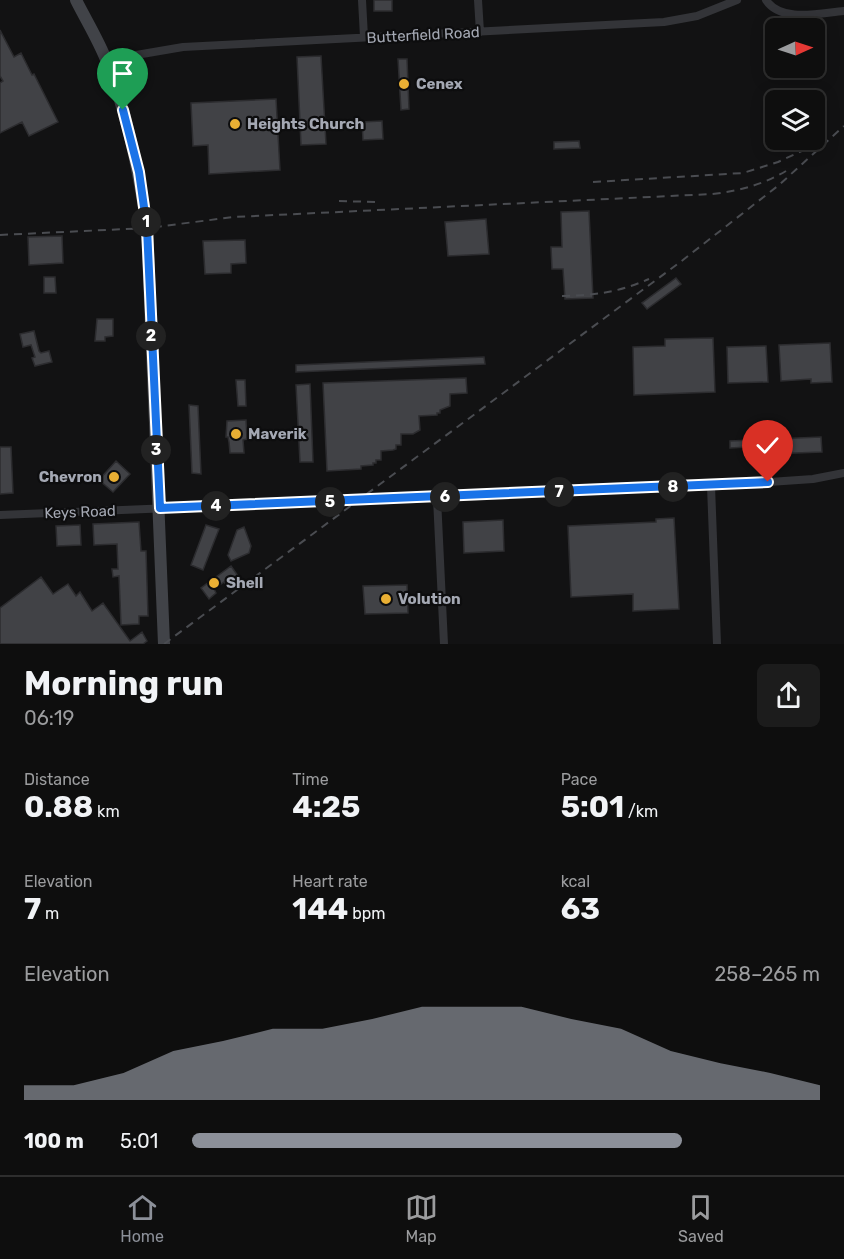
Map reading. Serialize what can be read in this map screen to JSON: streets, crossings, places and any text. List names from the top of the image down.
{
  "streets": {
    "street": ["Butterfield Road", "Keys Road"]
  },
  "places": [
    "Cenex",
    "Heights Church",
    "Maverik",
    "Chevron",
    "Shell",
    "Volution"
  ],
  "north": "right",
  "page": {
    "pins": [
      "1",
      "2",
      "3",
      "8",
      "7",
      "6",
      "5",
      "4"
    ],
    "heading": ["Morning run", "06:19"],
    "stats": [
      ["Distance", "0.88 km"],
      ["Time", "4:25"],
      ["Pace", "5:01 /km"],
      ["Elevation", "7 m"],
      ["Heart rate", "144 bpm"],
      ["kcal", "63"]
    ],
    "chart": ["Elevation", "258–265 m"],
    "list": [
      {
        "name": "100 m",
        "note": "5:01"
      }
    ],
    "tabs": ["Home", "Map", "Saved"]
  }
}
